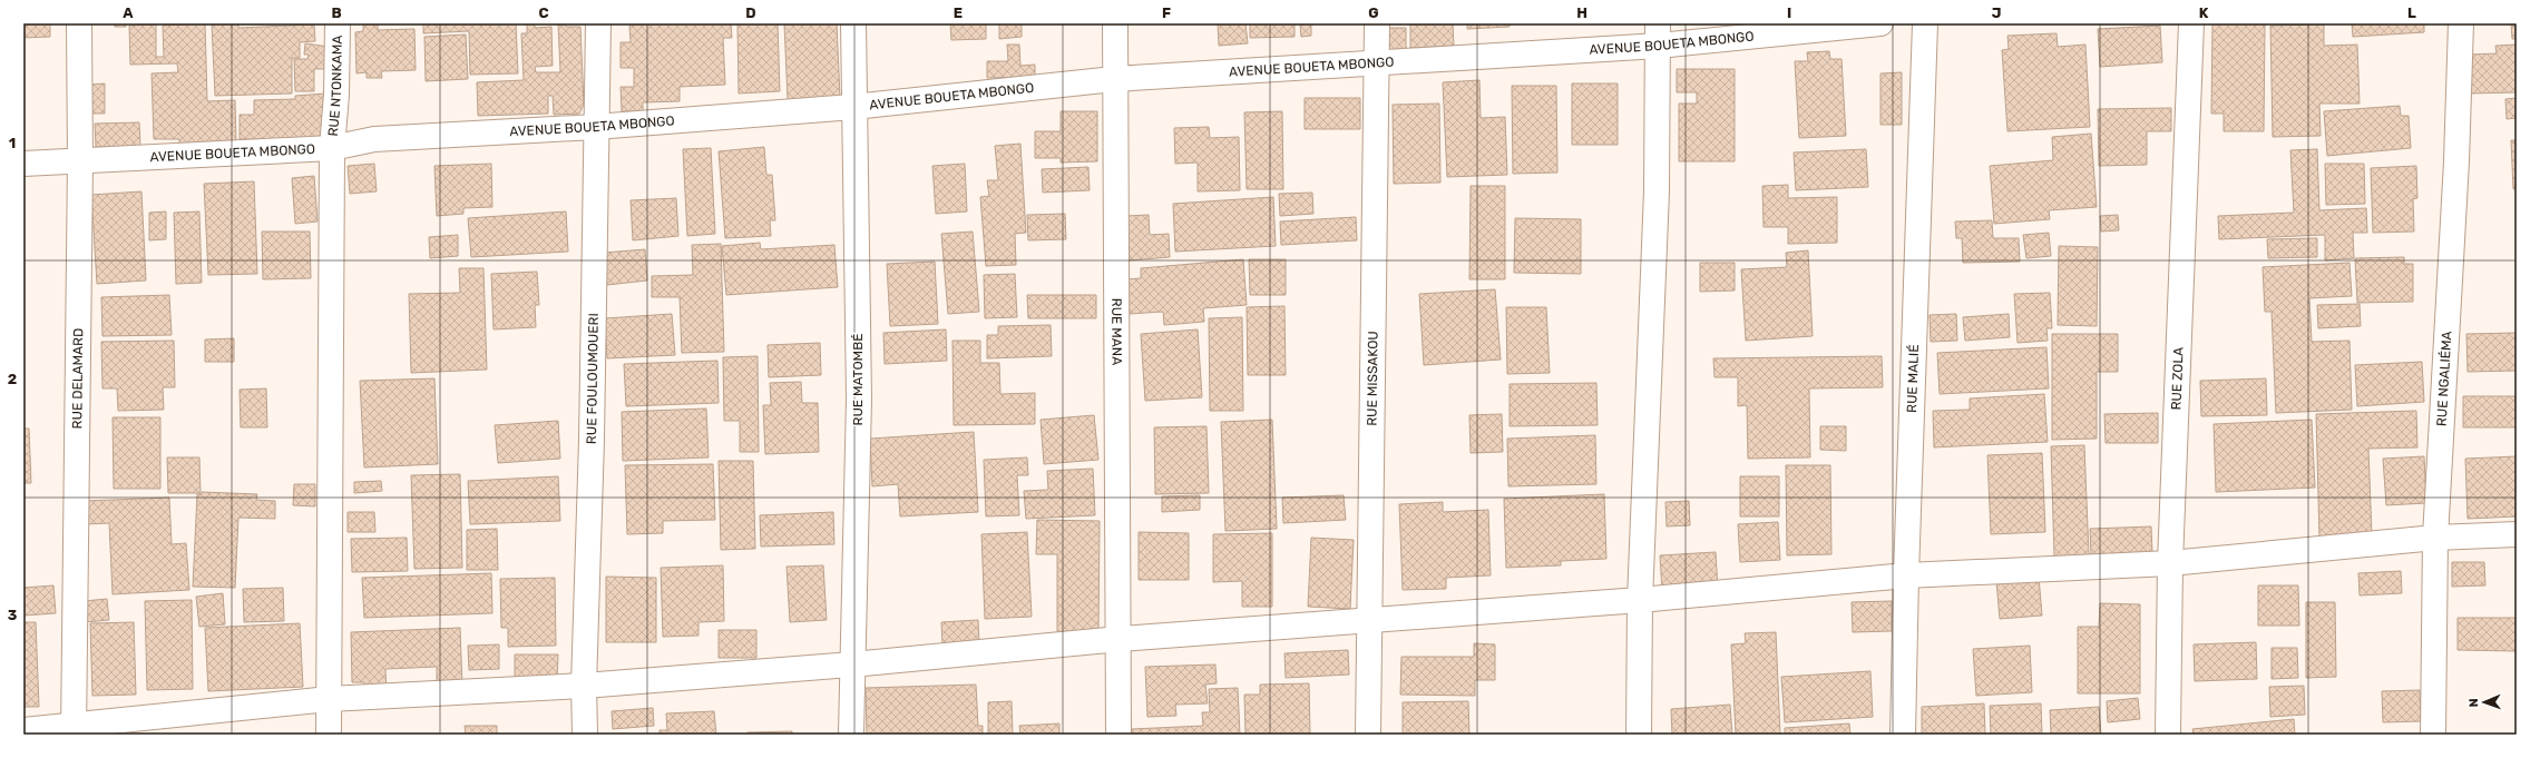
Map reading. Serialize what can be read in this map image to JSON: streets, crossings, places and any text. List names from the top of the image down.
{
  "streets": {
    "street": [
      "AVENUE BOUETA MBONGO",
      "RUE NTONKAMA",
      "RUE MANA",
      "RUE DELAMARD",
      "RUE MISSAKOU",
      "RUE MALIÉ",
      "RUE ZOLA",
      "RUE NGALIÉMA",
      "RUE FOULOUMOUERI",
      "RUE MATOMBÉ"
    ]
  },
  "crossings": [
    ["AVENUE BOUETA MBONGO", "RUE NTONKAMA"],
    ["AVENUE BOUETA MBONGO", "RUE MANA"],
    ["AVENUE BOUETA MBONGO", "RUE DELAMARD"],
    ["AVENUE BOUETA MBONGO", "RUE MISSAKOU"],
    ["AVENUE BOUETA MBONGO", "RUE FOULOUMOUERI"],
    ["AVENUE BOUETA MBONGO", "RUE MATOMBÉ"]
  ],
  "north": "left",
  "grid": {
    "columns": [
      "A",
      "B",
      "C",
      "D",
      "E",
      "F",
      "G",
      "H",
      "I",
      "J",
      "K",
      "L"
    ],
    "rows": ["1", "2", "3"]
  }
}
